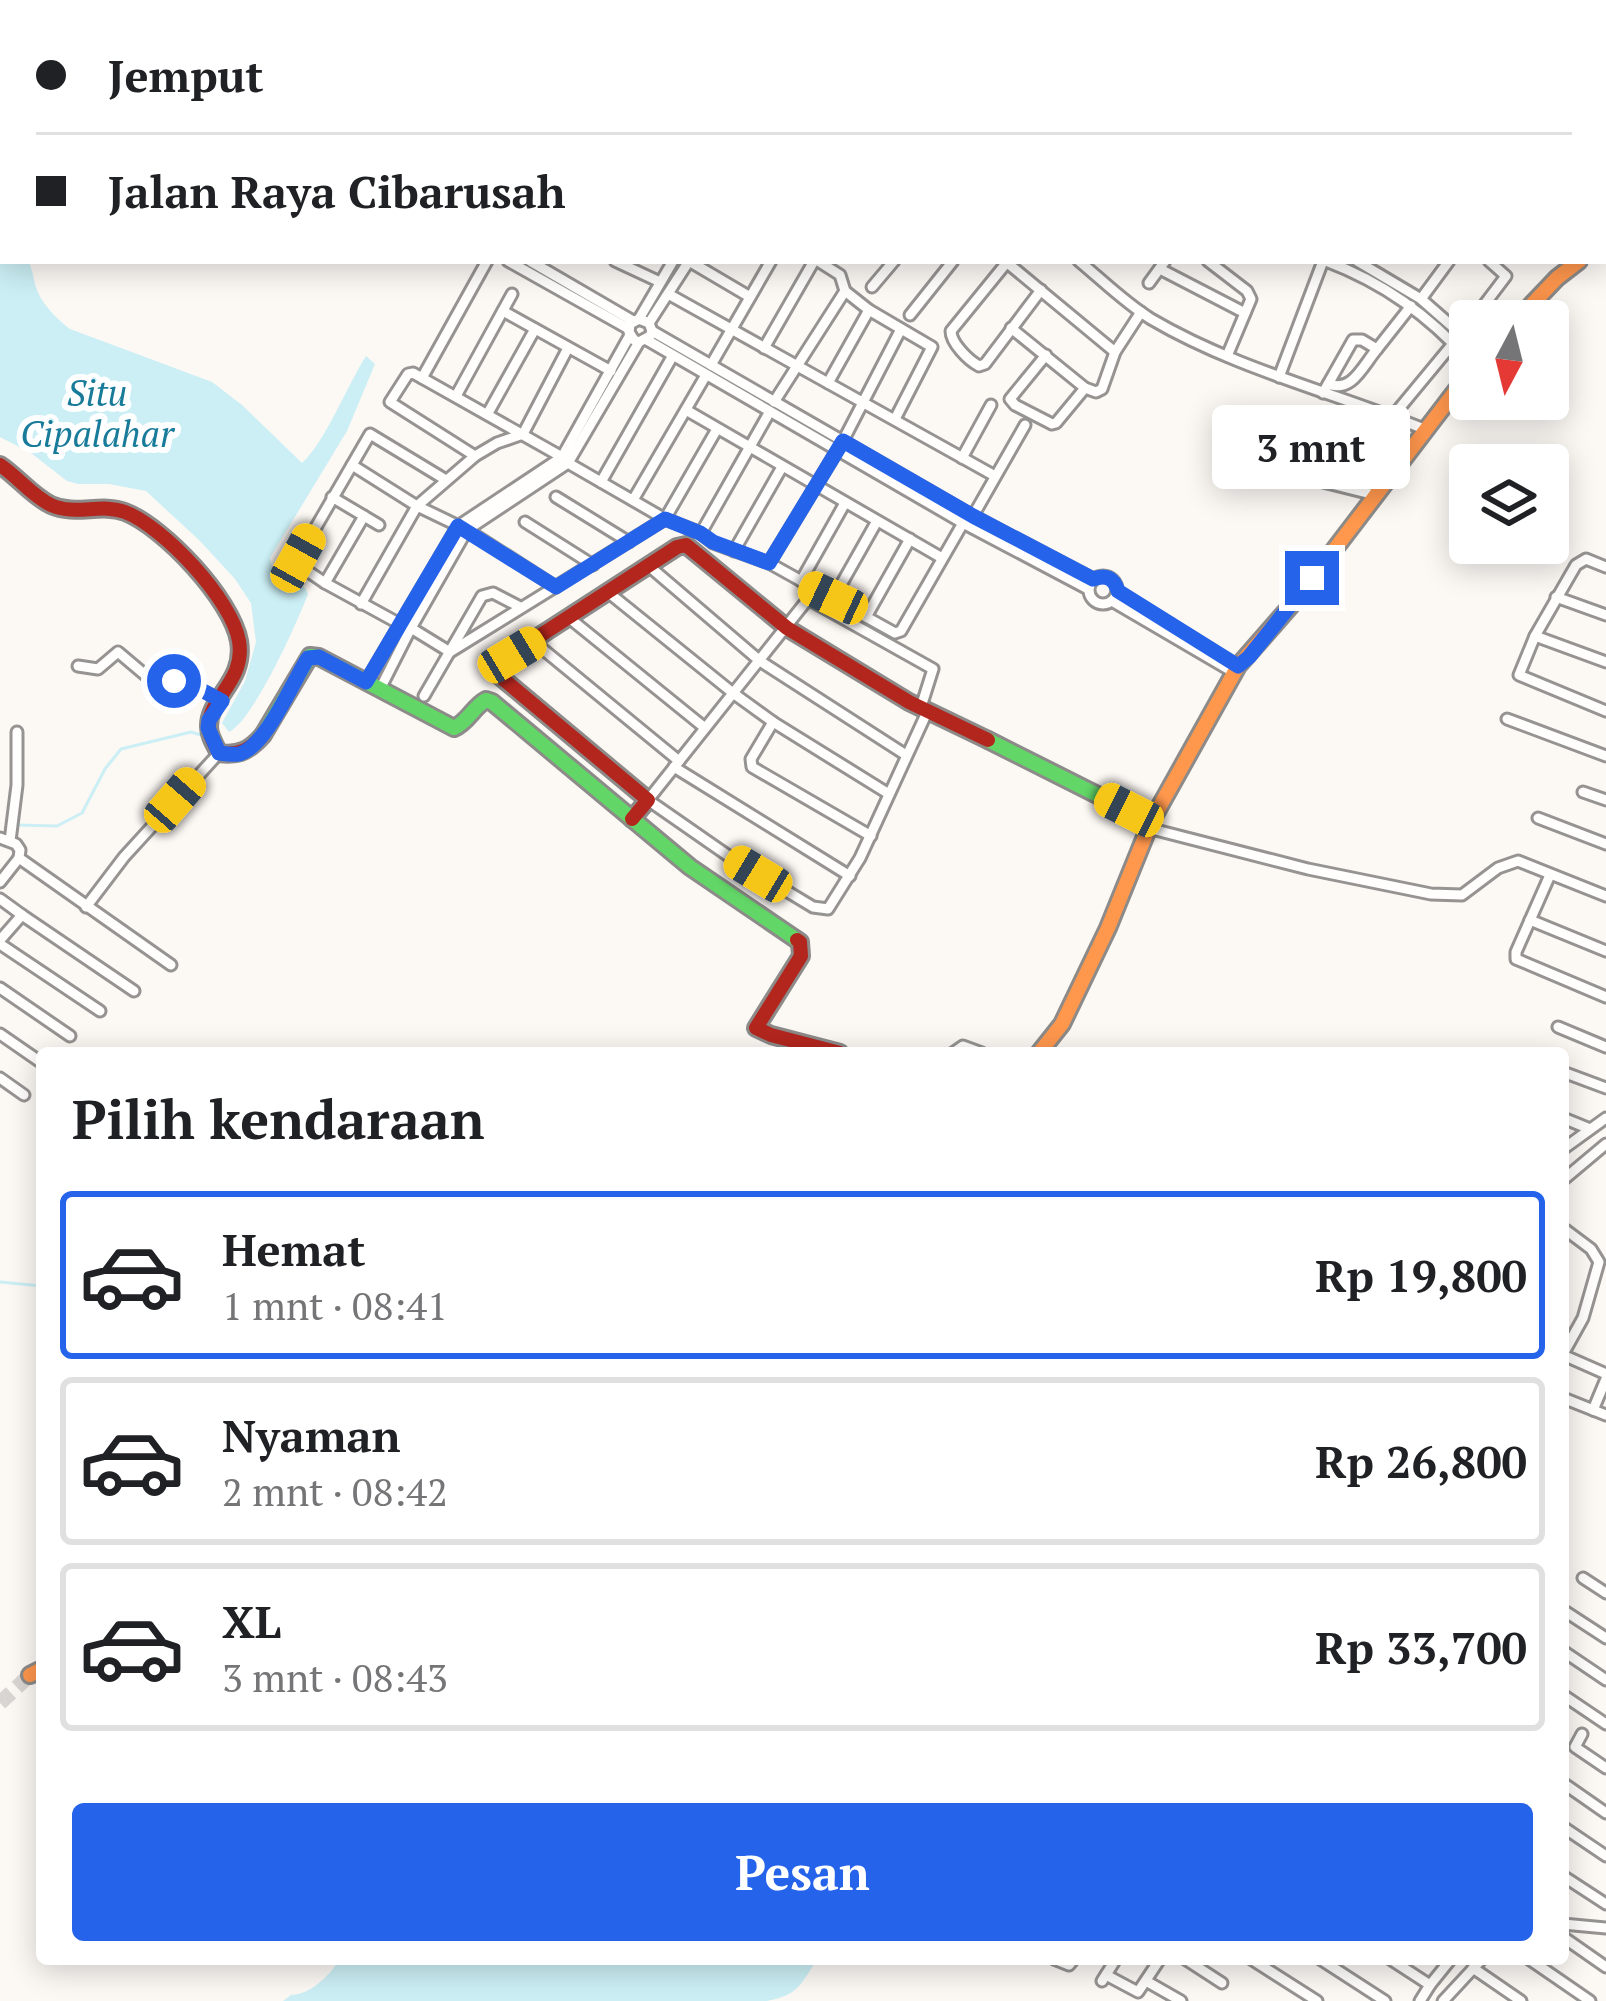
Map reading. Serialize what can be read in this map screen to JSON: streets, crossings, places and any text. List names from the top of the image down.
{
  "water": ["Situ Cipalahar"],
  "north": "bottom",
  "page": {
    "banner": ["Jemput", "Jalan Raya Cibarusah"],
    "bubble": "3 mnt",
    "heading": "Pilih kendaraan",
    "list": [
      {
        "name": "Hemat",
        "note": "1 mnt · 08:41",
        "value": "Rp 19,800"
      },
      {
        "name": "Nyaman",
        "note": "2 mnt · 08:42",
        "value": "Rp 26,800"
      },
      {
        "name": "XL",
        "note": "3 mnt · 08:43",
        "value": "Rp 33,700"
      }
    ],
    "buttons": "Pesan"
  }
}
